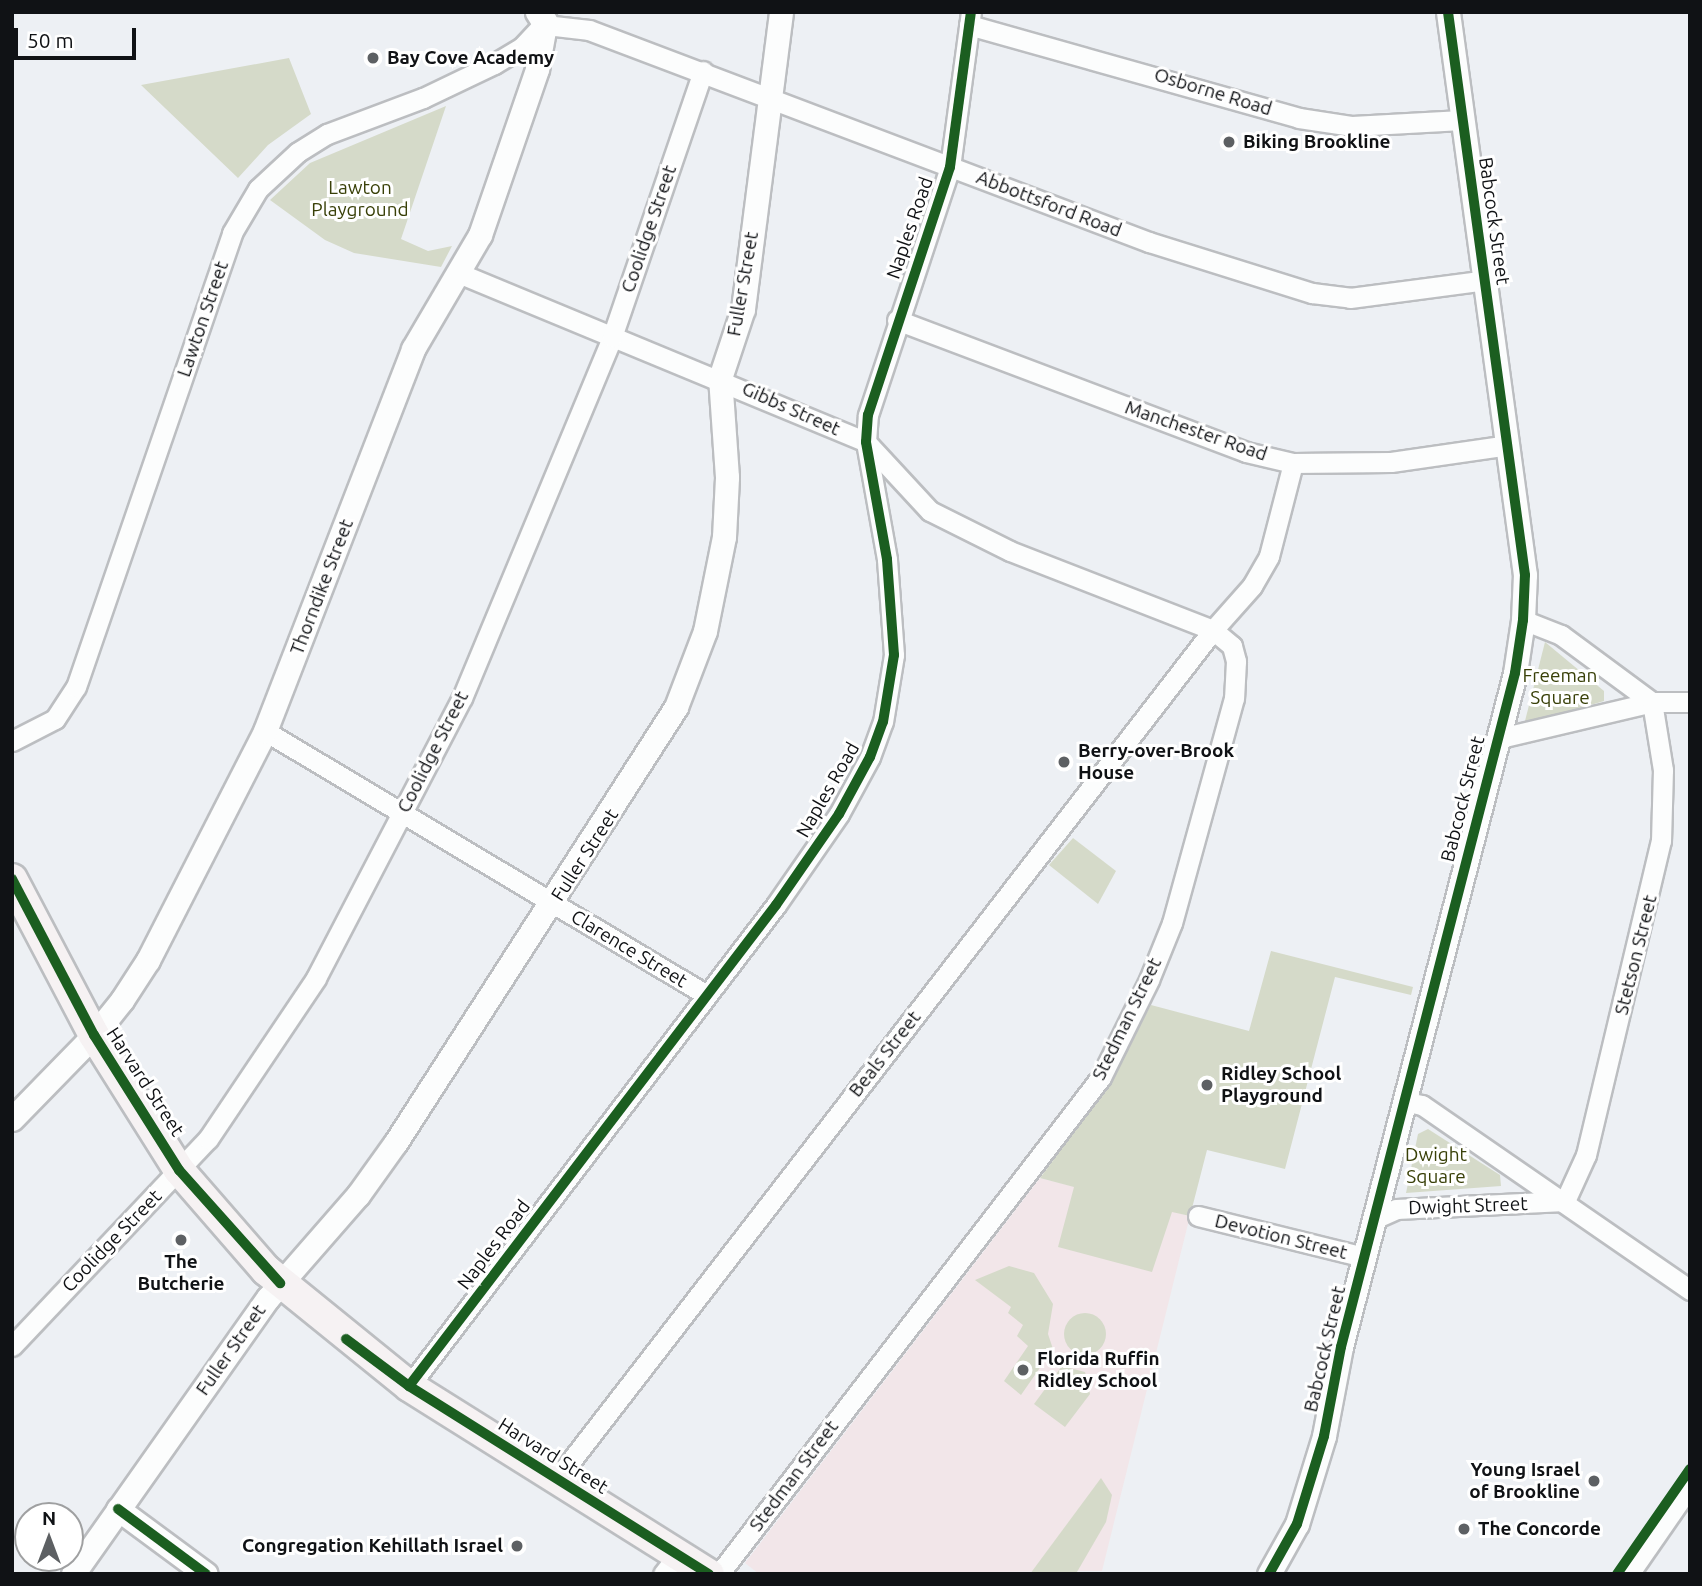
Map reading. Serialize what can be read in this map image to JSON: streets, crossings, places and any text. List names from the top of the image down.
{
  "streets": {
    "main road": ["Harvard Street"],
    "street": [
      "Osborne Road",
      "Abbottsford Road",
      "Babcock Street",
      "Naples Road",
      "Coolidge Street",
      "Fuller Street",
      "Lawton Street",
      "Gibbs Street",
      "Manchester Road",
      "Thorndike Street",
      "Clarence Street",
      "Stetson Street",
      "Stedman Street",
      "Beals Street",
      "Dwight Street",
      "Devotion Street"
    ]
  },
  "crossings": [
    ["Osborne Road", "Babcock Street"],
    ["Osborne Road", "Naples Road"],
    ["Abbottsford Road", "Babcock Street"],
    ["Abbottsford Road", "Naples Road"],
    ["Abbottsford Road", "Coolidge Street"],
    ["Abbottsford Road", "Fuller Street"],
    ["Abbottsford Road", "Lawton Street"],
    ["Abbottsford Road", "Thorndike Street"],
    ["Babcock Street", "Manchester Road"],
    ["Babcock Street", "Dwight Street"],
    ["Babcock Street", "Devotion Street"],
    ["Naples Road", "Gibbs Street"],
    ["Naples Road", "Manchester Road"],
    ["Naples Road", "Clarence Street"],
    ["Naples Road", "Harvard Street"],
    ["Coolidge Street", "Gibbs Street"],
    ["Coolidge Street", "Clarence Street"],
    ["Coolidge Street", "Harvard Street"],
    ["Fuller Street", "Gibbs Street"],
    ["Fuller Street", "Clarence Street"],
    ["Fuller Street", "Harvard Street"],
    ["Lawton Street", "Thorndike Street"],
    ["Gibbs Street", "Thorndike Street"],
    ["Gibbs Street", "Stedman Street"],
    ["Gibbs Street", "Beals Street"],
    ["Thorndike Street", "Clarence Street"],
    ["Thorndike Street", "Harvard Street"],
    ["Stetson Street", "Dwight Street"],
    ["Stedman Street", "Beals Street"],
    ["Beals Street", "Harvard Street"]
  ],
  "parks": ["Lawton Playground", "Freeman Square", "Dwight Square"],
  "places": [
    "Bay Cove Academy",
    "Biking Brookline",
    "Berry-over-Brook House",
    "Ridley School Playground",
    "The Butcherie",
    "Florida Ruffin Ridley School",
    "Young Israel of Brookline",
    "The Concorde",
    "Congregation Kehillath Israel"
  ],
  "scale_bar": "50 m",
  "north": "top"
}
